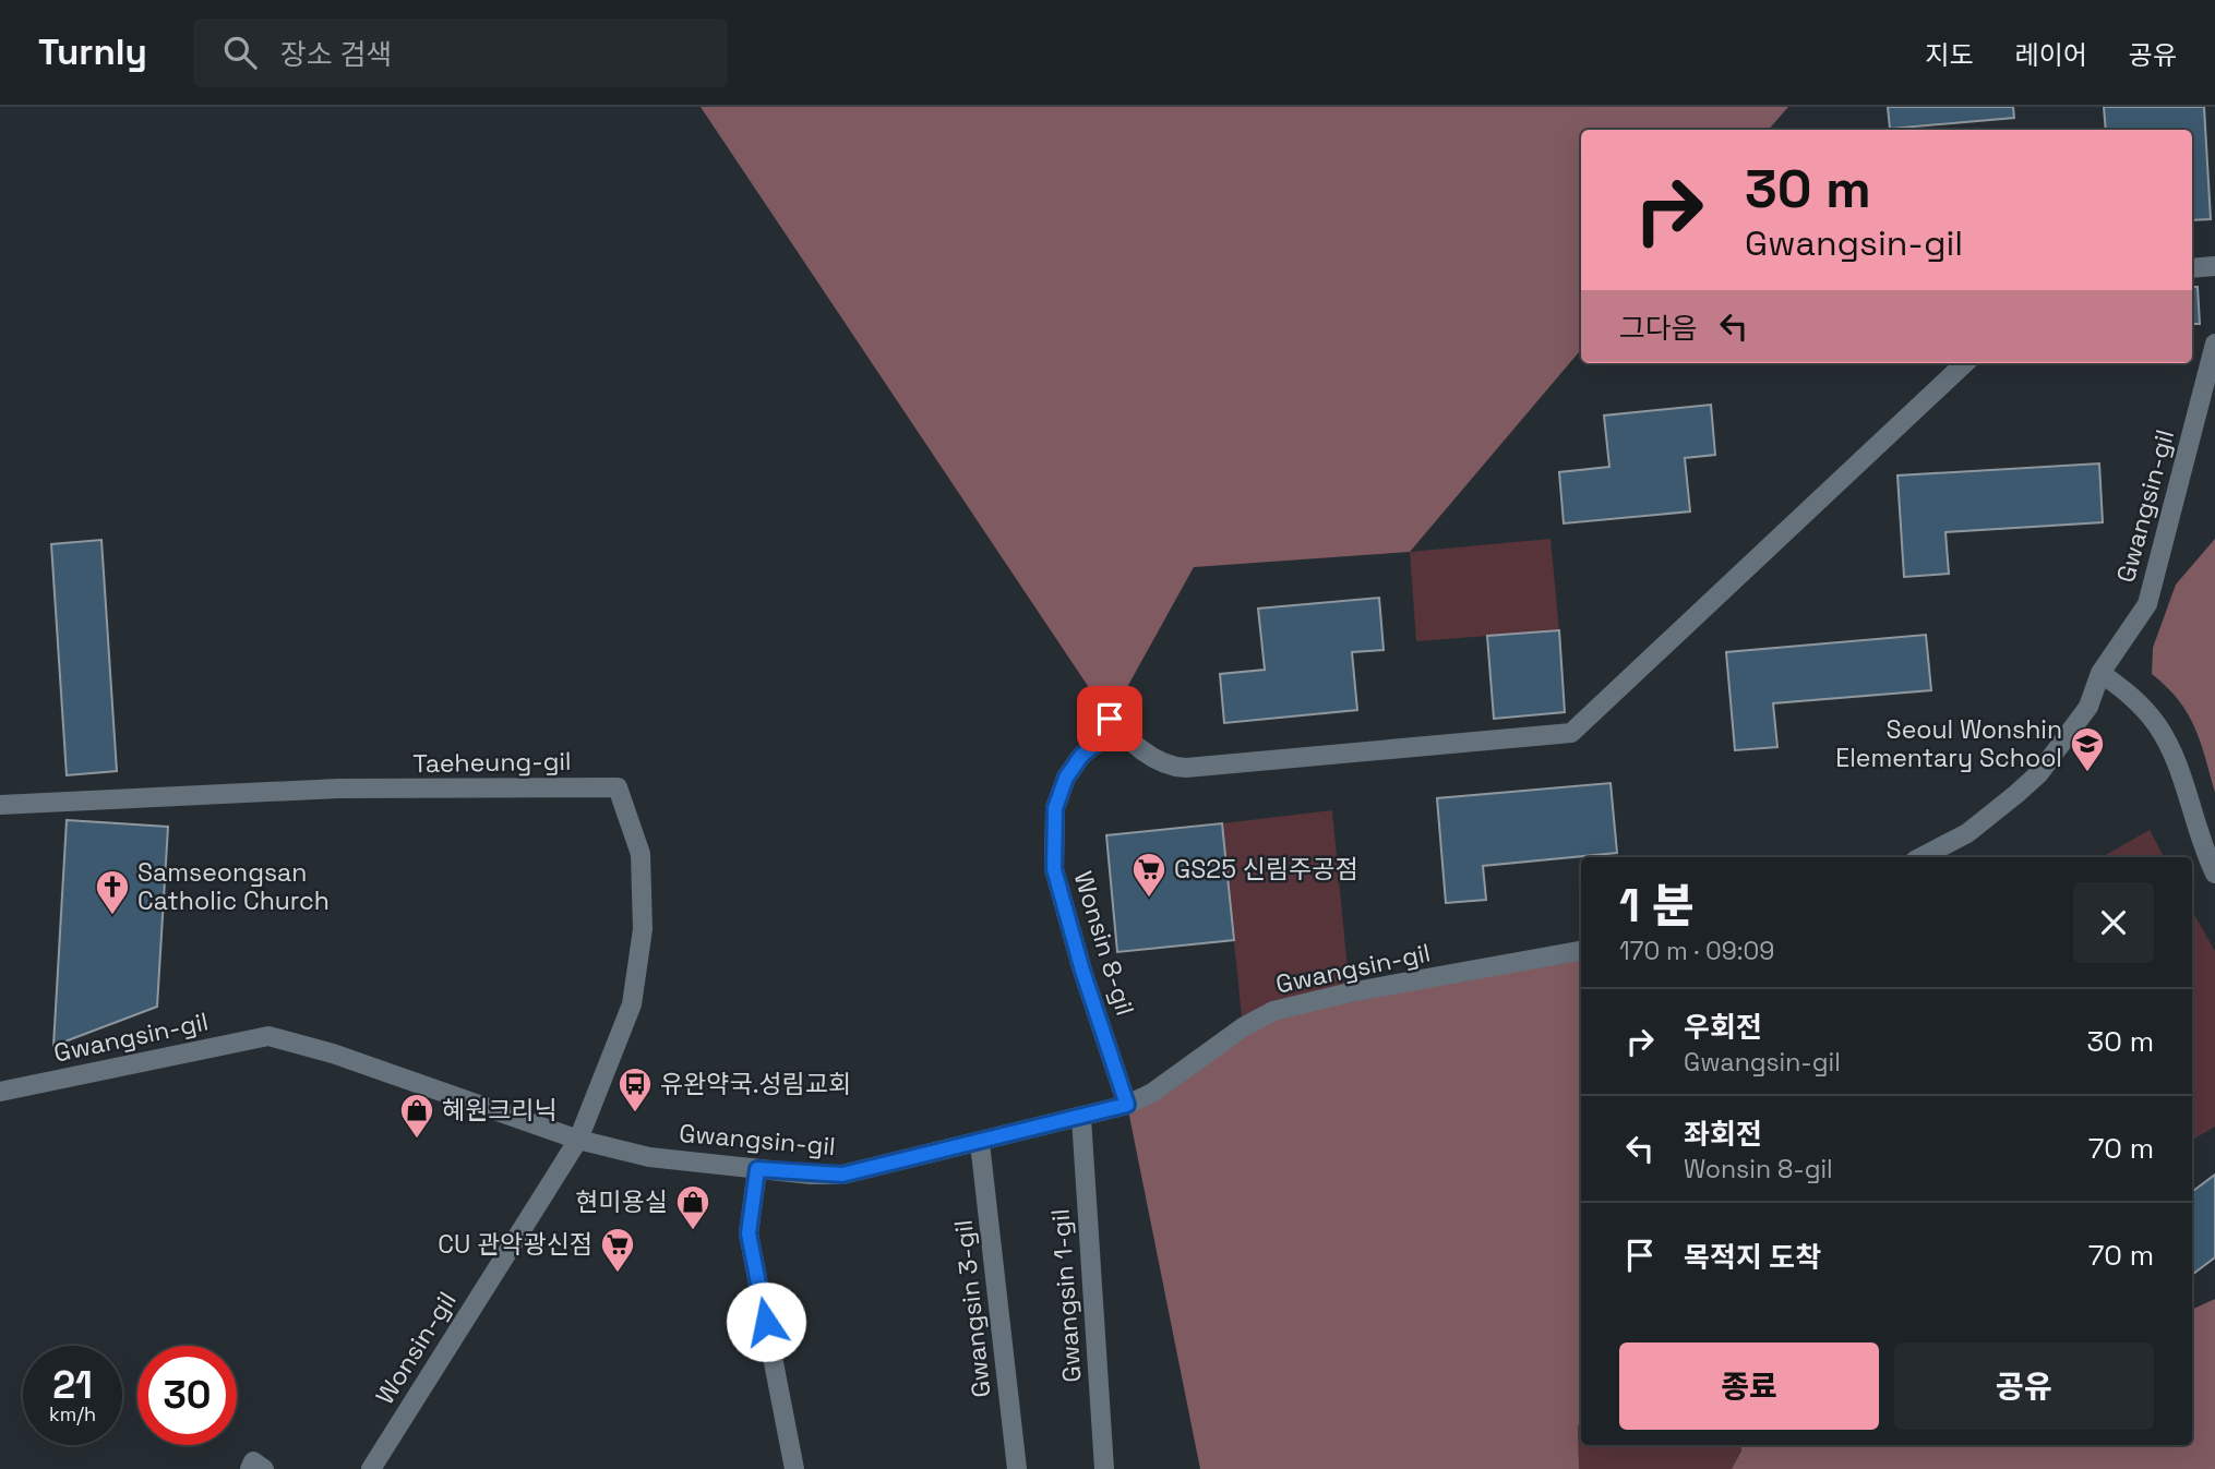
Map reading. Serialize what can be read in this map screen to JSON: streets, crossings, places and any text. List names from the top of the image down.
{
  "streets": {
    "street": [
      "Gwangsin-gil",
      "Taeheung-gil",
      "Wonsin 8-gil",
      "Gwangsin 1-gil",
      "Gwangsin 3-gil",
      "Wonsin-gil"
    ]
  },
  "crossings": [
    ["Gwangsin-gil", "Taeheung-gil"],
    ["Gwangsin-gil", "Wonsin 8-gil"],
    ["Gwangsin-gil", "Gwangsin 1-gil"],
    ["Gwangsin-gil", "Gwangsin 3-gil"],
    ["Gwangsin-gil", "Wonsin-gil"],
    ["Taeheung-gil", "Wonsin-gil"]
  ],
  "places": {
    "school or university": ["Seoul Wonshin Elementary School"],
    "supermarket": ["GS25 신림주공점", "CU 관악광신점"],
    "church": ["Samseongsan Catholic Church"],
    "bus stop": ["유완약국.성림교회"],
    "shop": ["혜원크리닉", "현미용실"]
  },
  "page": {
    "header": "Turnly",
    "search": "장소 검색",
    "nav": ["지도", "레이어", "공유"],
    "turn": ["30 m", "Gwangsin-gil"],
    "then": "그다음",
    "heading": ["1 분", "170 m · 09:09"],
    "list": [
      {
        "name": "우회전",
        "note": "Gwangsin-gil",
        "value": "30 m"
      },
      {
        "name": "좌회전",
        "note": "Wonsin 8-gil",
        "value": "70 m"
      },
      {
        "name": "목적지 도착",
        "value": "70 m"
      }
    ],
    "buttons": ["종료", "공유"],
    "speed": "21 km/h",
    "limit": "30"
  }
}
